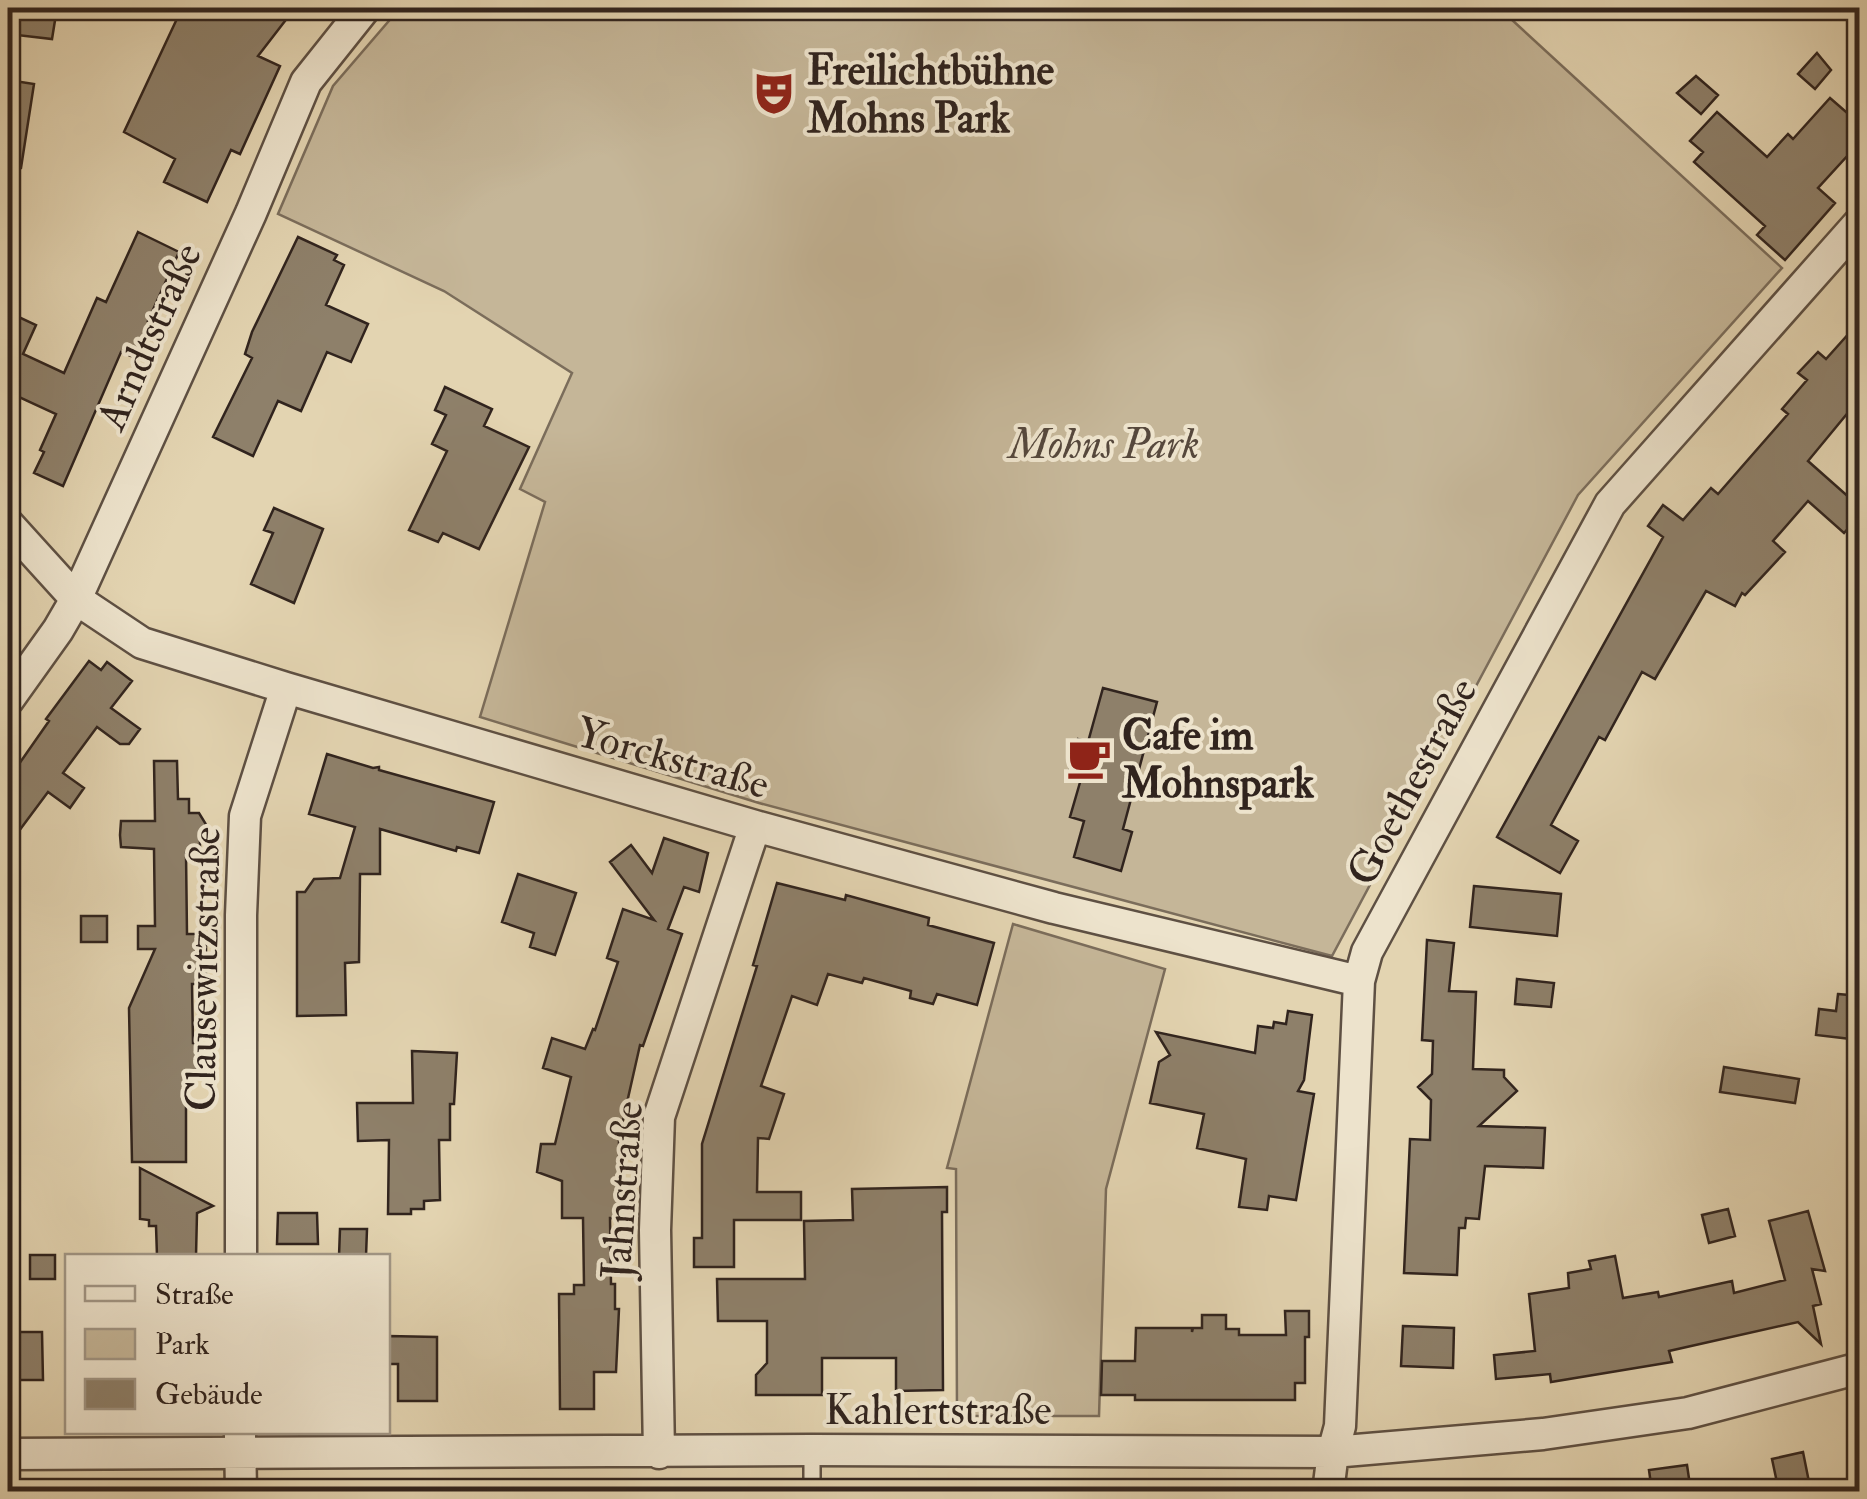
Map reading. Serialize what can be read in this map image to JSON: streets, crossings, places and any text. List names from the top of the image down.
{
  "streets": {
    "street": [
      "Arndtstraße",
      "Yorckstraße",
      "Goethestraße",
      "Clausewitzstraße",
      "Jahnstraße",
      "Kahlertstraße"
    ]
  },
  "crossings": [
    ["Arndtstraße", "Yorckstraße"],
    ["Yorckstraße", "Goethestraße"],
    ["Yorckstraße", "Clausewitzstraße"],
    ["Yorckstraße", "Jahnstraße"],
    ["Goethestraße", "Kahlertstraße"],
    ["Jahnstraße", "Kahlertstraße"]
  ],
  "parks": ["Mohns Park"],
  "places": {
    "theatre": ["Freilichtbühne Mohns Park"],
    "cafe": ["Cafe im Mohnspark"]
  },
  "legend": ["Straße", "Park", "Gebäude"]
}
